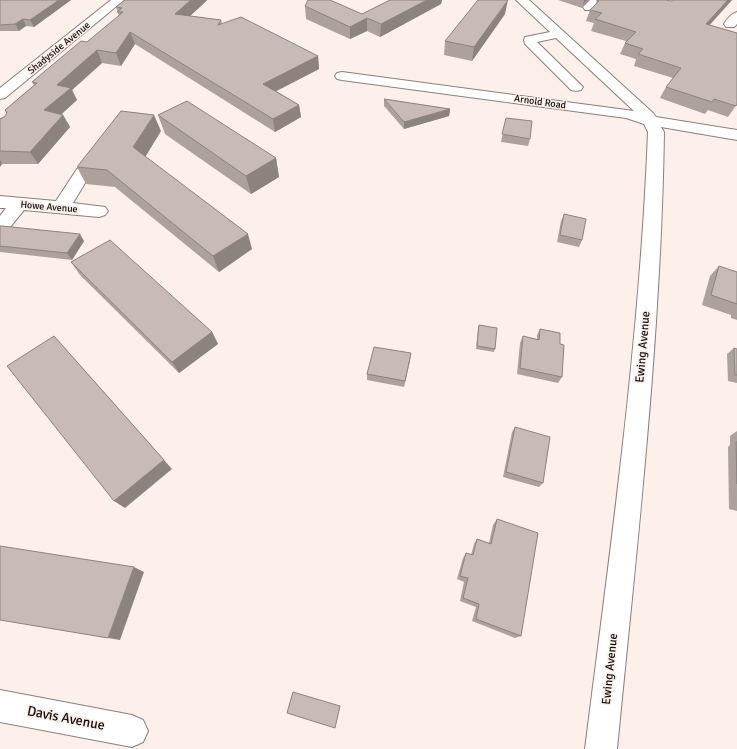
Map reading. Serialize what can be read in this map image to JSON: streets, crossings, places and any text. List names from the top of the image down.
{
  "streets": {
    "street": [
      "Shadyside Avenue",
      "Arnold Road",
      "Howe Avenue",
      "Ewing Avenue",
      "Davis Avenue"
    ]
  },
  "crossings": [
    ["Arnold Road", "Ewing Avenue"]
  ]
}
